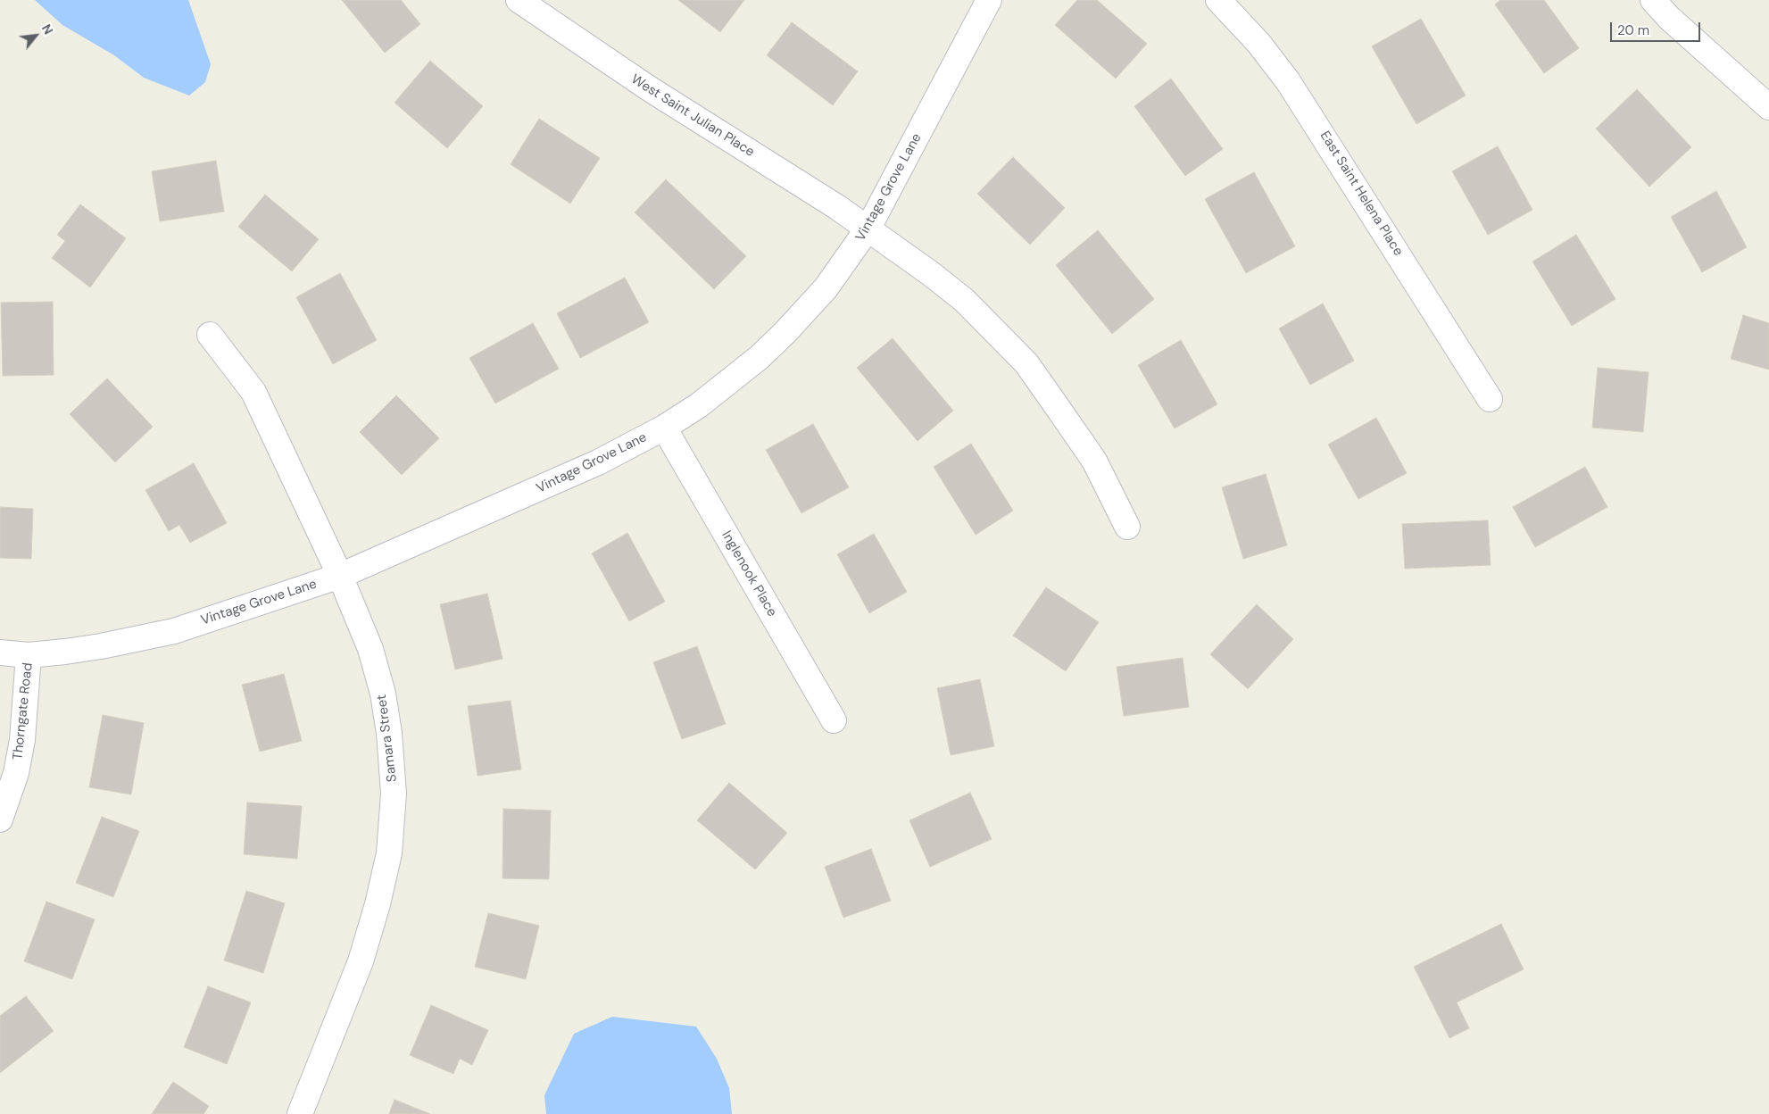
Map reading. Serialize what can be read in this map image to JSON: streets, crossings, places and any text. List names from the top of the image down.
{
  "streets": {
    "street": [
      "West Saint Julian Place",
      "Vintage Grove Lane",
      "East Saint Helena Place",
      "Inglenook Place",
      "Thorngate Road",
      "Samara Street"
    ]
  },
  "crossings": [
    ["West Saint Julian Place", "Vintage Grove Lane"],
    ["Vintage Grove Lane", "Inglenook Place"],
    ["Vintage Grove Lane", "Thorngate Road"],
    ["Vintage Grove Lane", "Samara Street"]
  ],
  "scale_bar": "20 m",
  "north": "top right"
}
